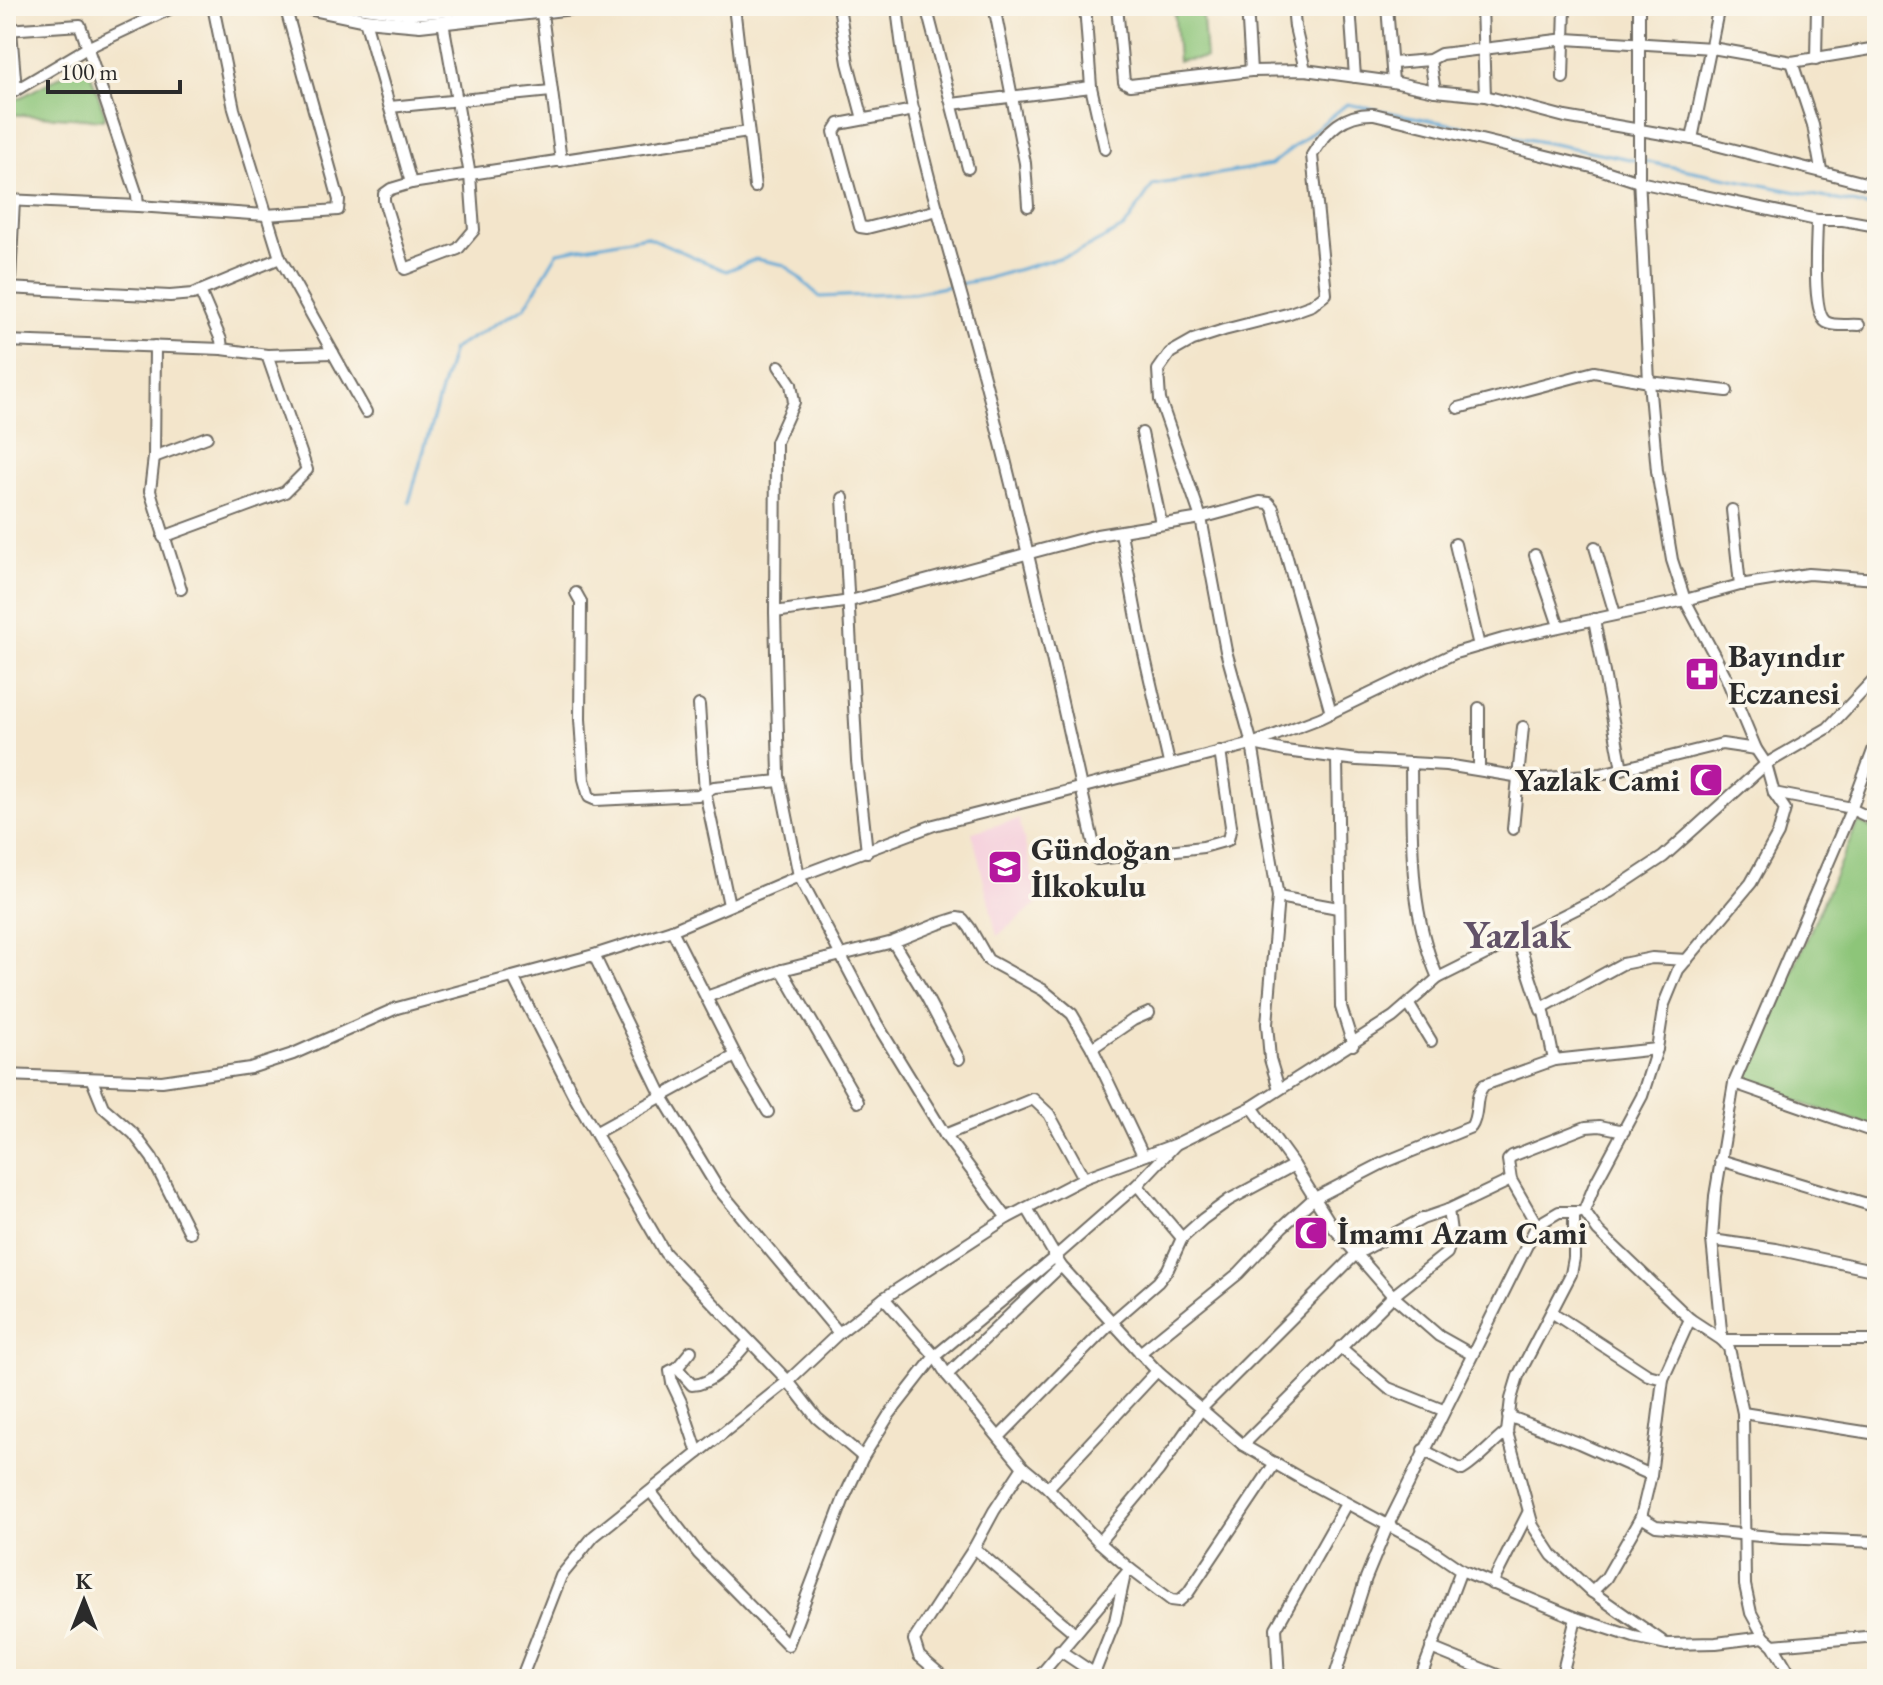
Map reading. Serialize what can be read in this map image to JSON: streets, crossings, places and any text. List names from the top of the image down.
{
  "districts": ["Yazlak"],
  "places": {
    "pharmacy": ["Bayındır Eczanesi"],
    "mosque": ["Yazlak Cami", "İmamı Azam Cami"],
    "school or university": ["Gündoğan İlkokulu"]
  },
  "scale_bar": "100 m",
  "north": "top"
}
